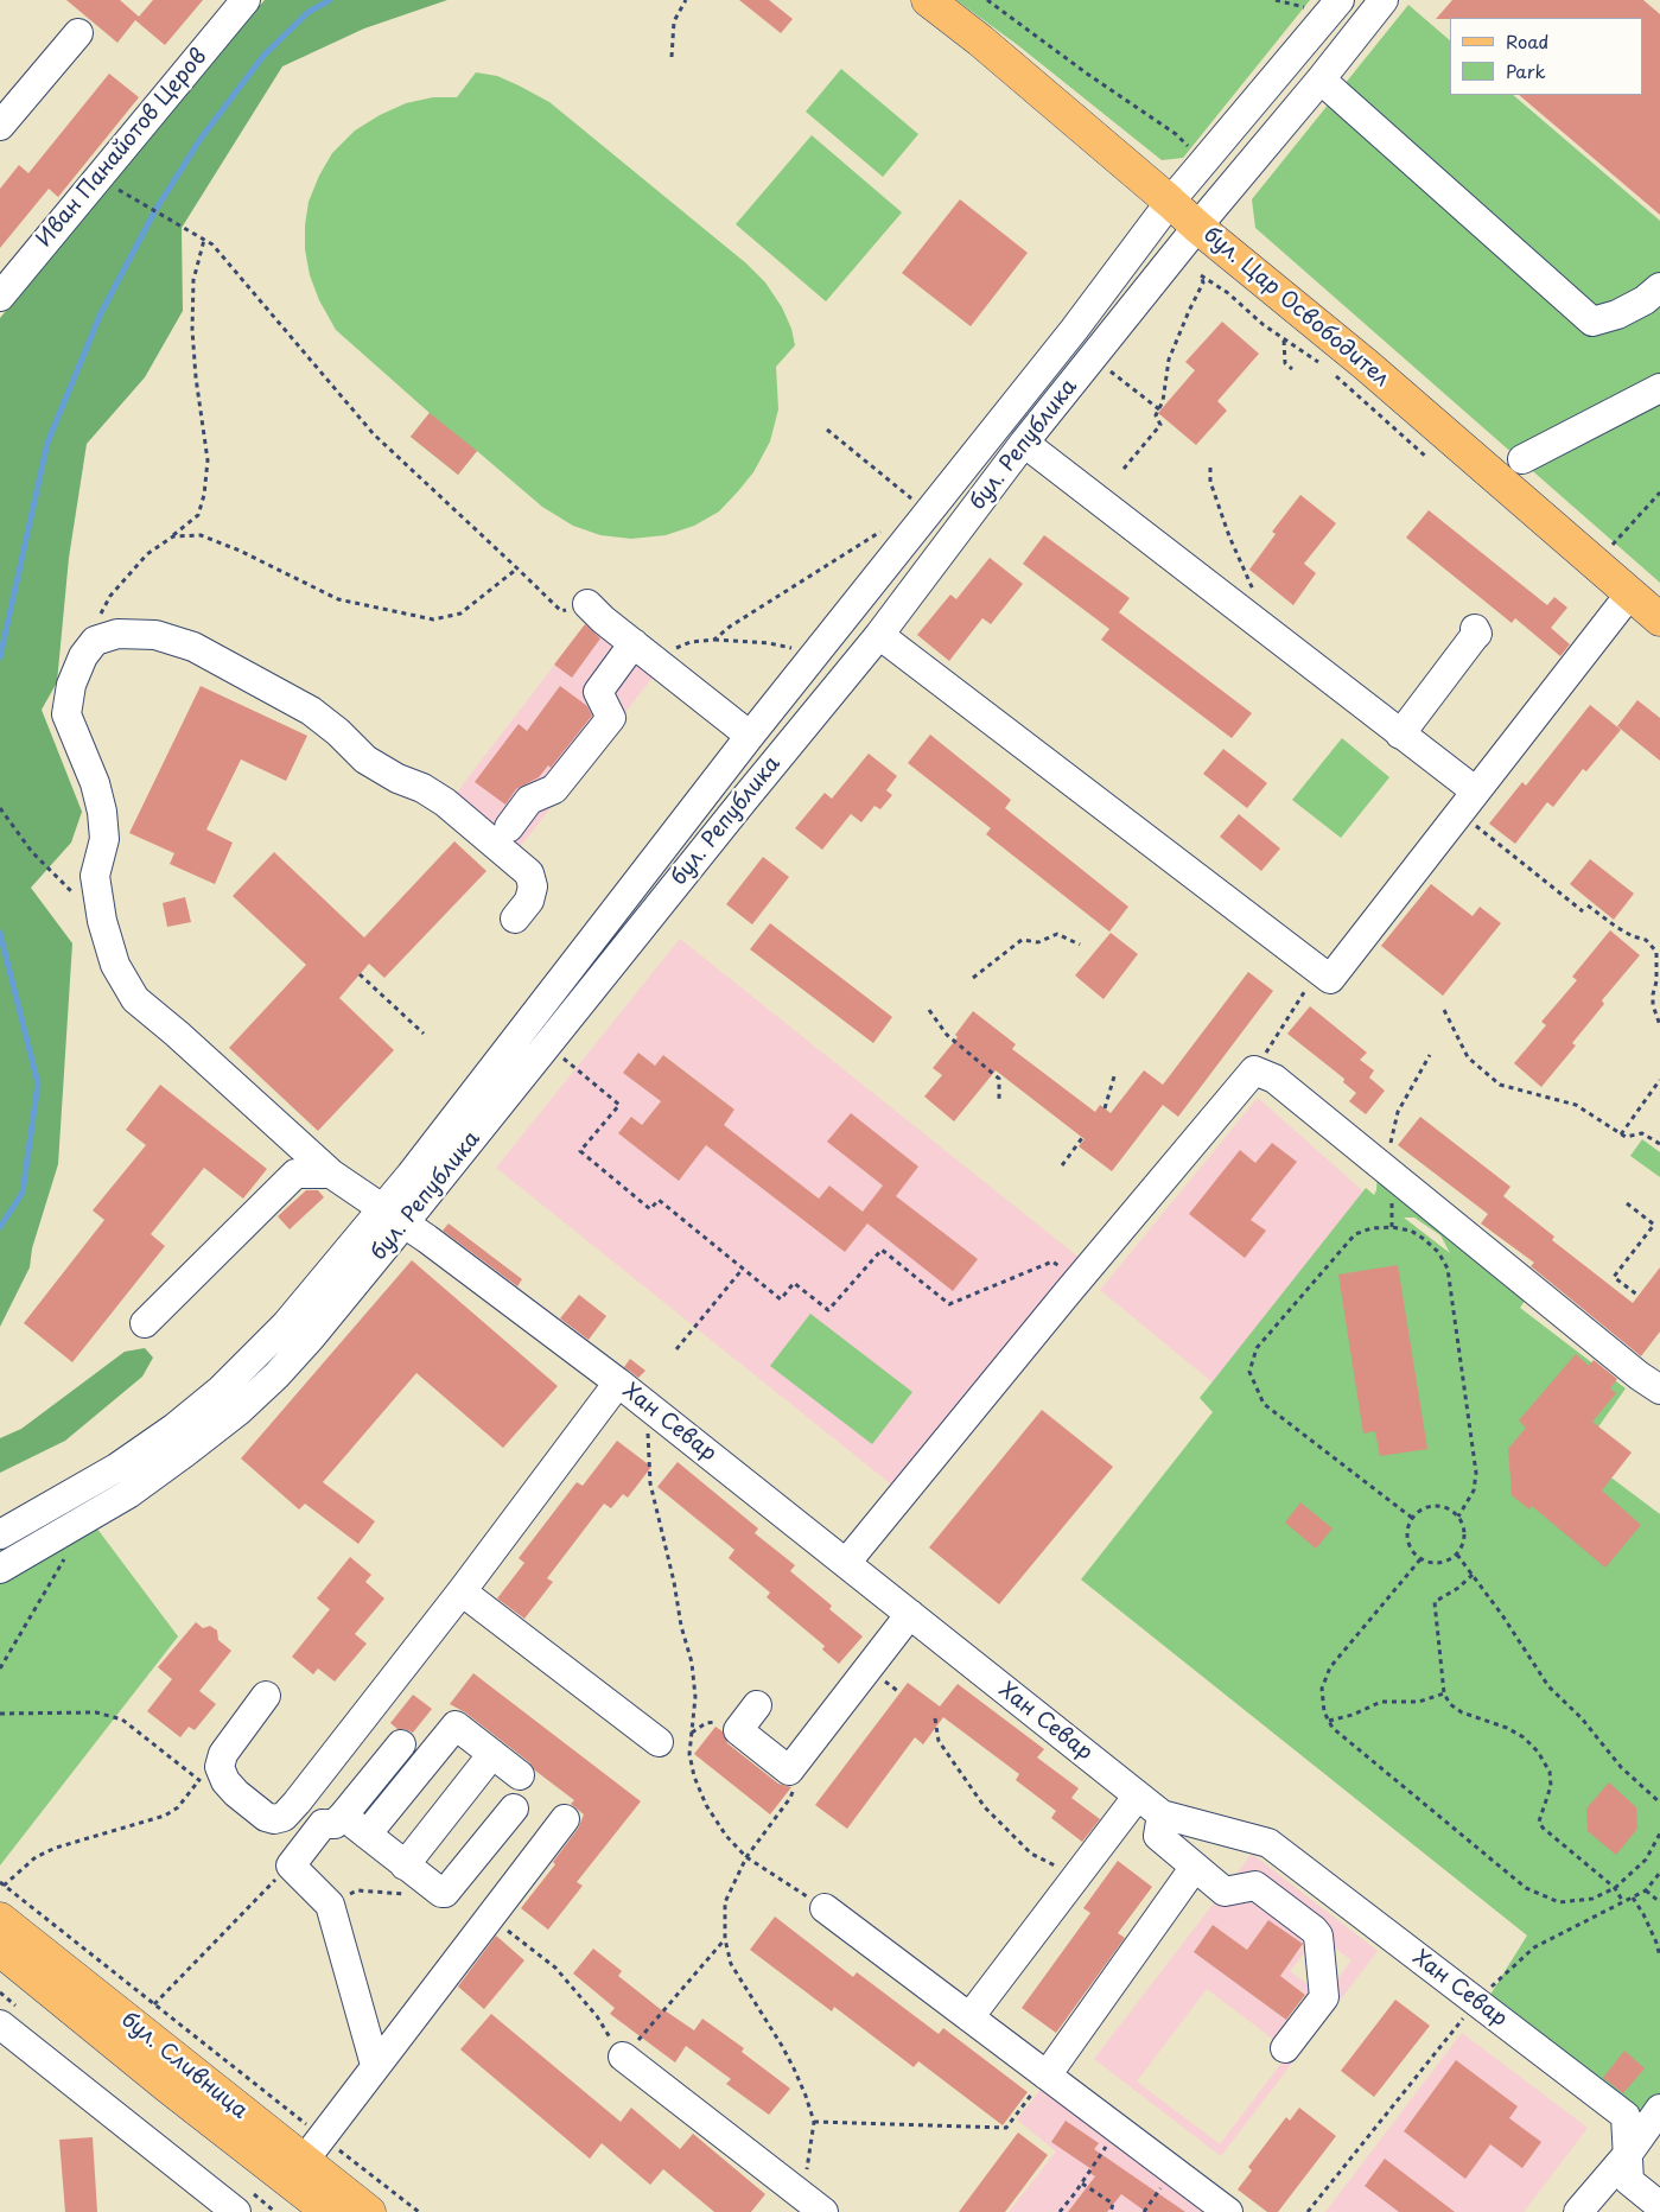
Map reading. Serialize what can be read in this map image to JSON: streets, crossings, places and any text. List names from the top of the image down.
{
  "streets": {
    "main road": ["бул. Цар Освободител", "бул. Сливница"],
    "street": ["Иван Панайотов Церов", "бул. Република", "Хан Севар"]
  },
  "crossings": [
    ["бул. Цар Освободител", "бул. Република"],
    ["бул. Република", "Хан Севар"]
  ],
  "legend": ["Road", "Park"]
}
